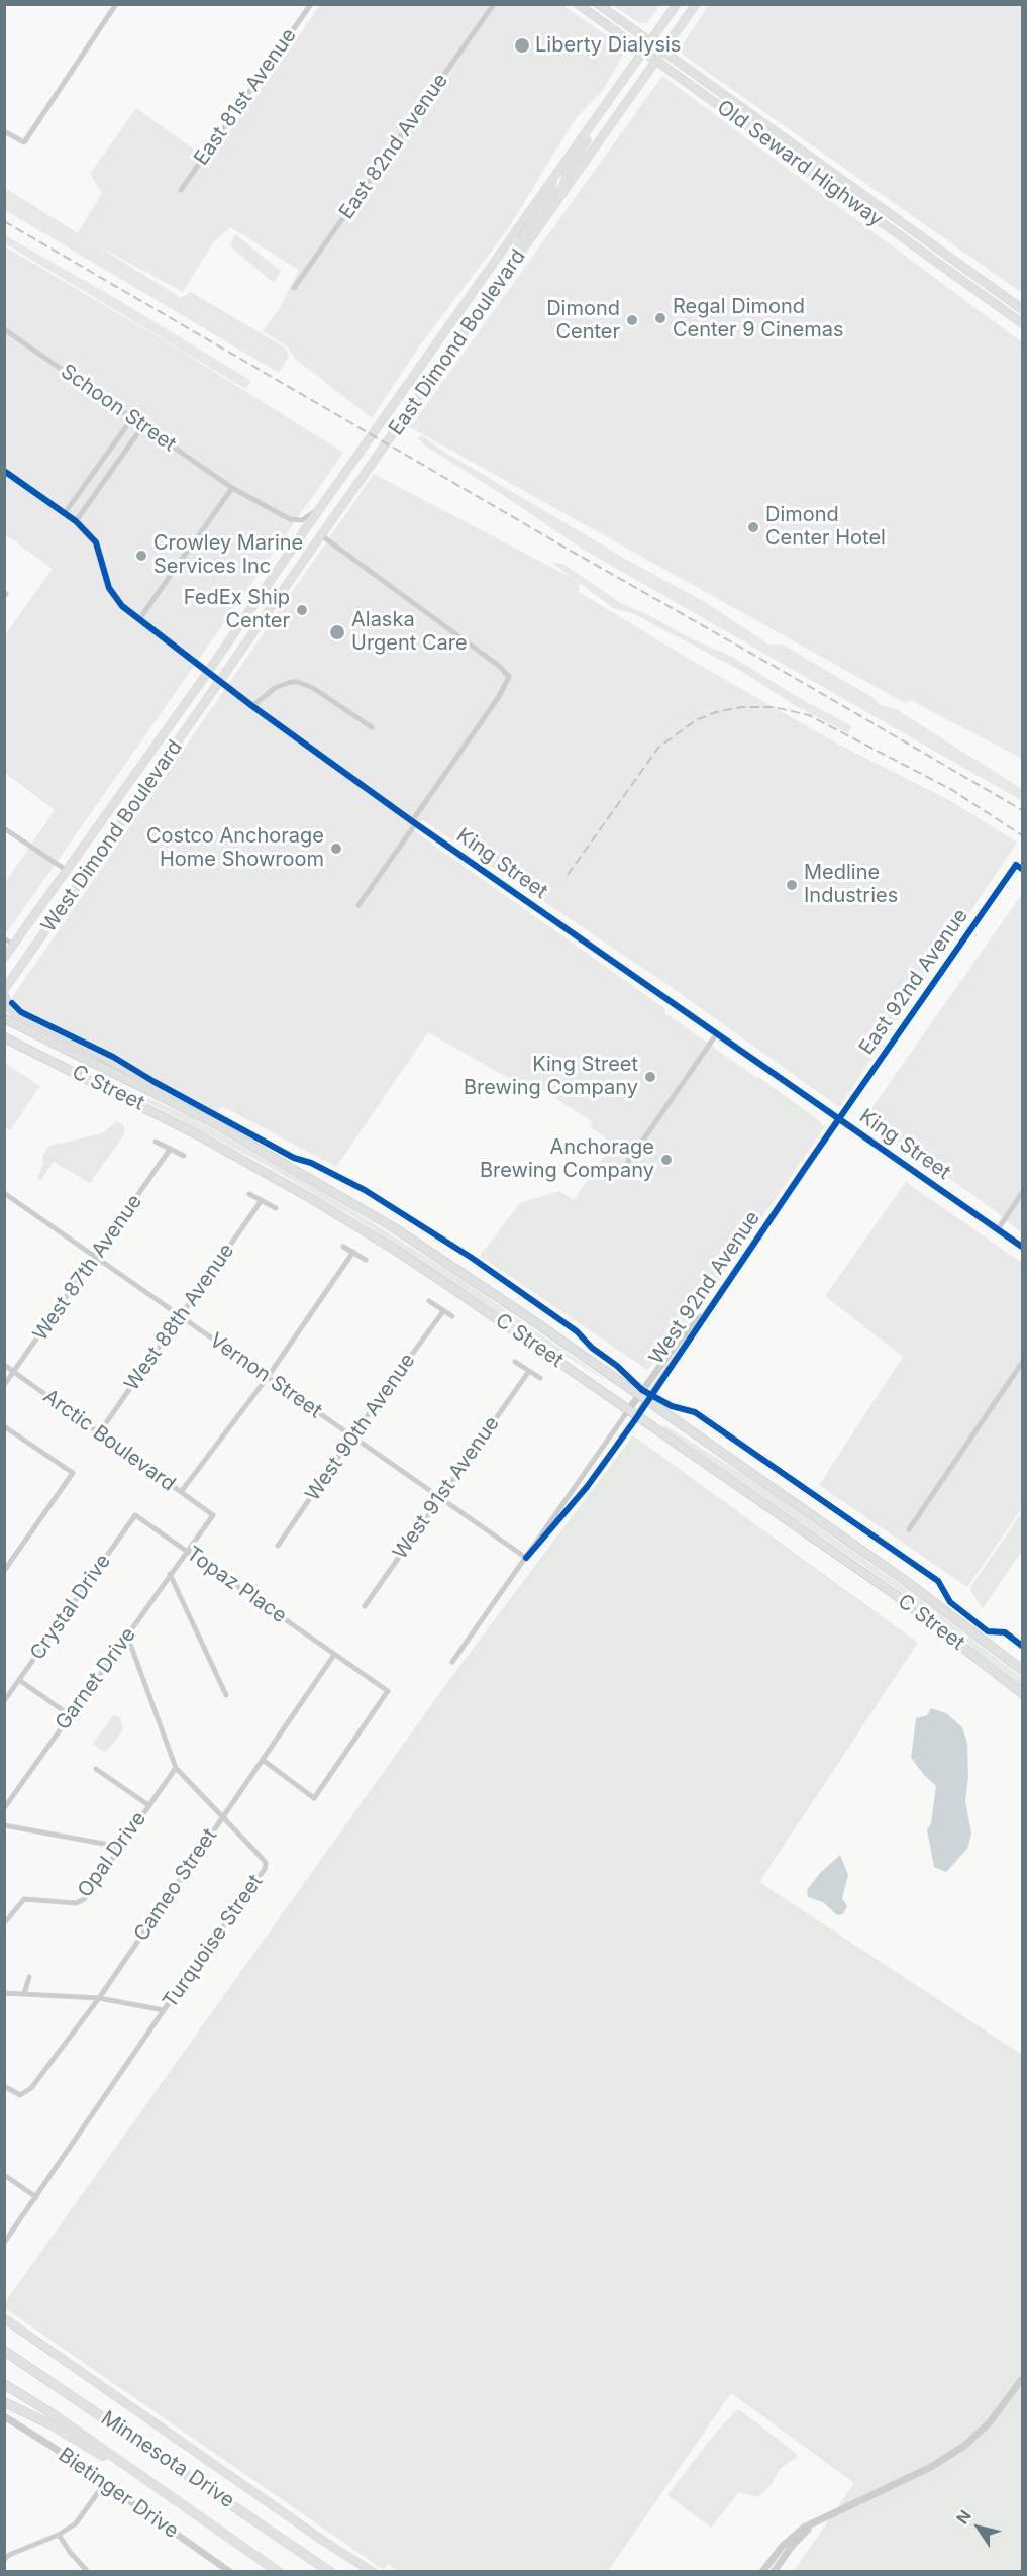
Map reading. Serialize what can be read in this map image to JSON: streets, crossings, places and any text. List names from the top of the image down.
{
  "streets": {
    "highway": ["Minnesota Drive"],
    "main road": [
      "Old Seward Highway",
      "East Dimond Boulevard",
      "West Dimond Boulevard",
      "C Street"
    ],
    "street": [
      "East 81st Avenue",
      "East 82nd Avenue",
      "Schoon Street",
      "King Street",
      "East 92nd Avenue",
      "West 87th Avenue",
      "West 92nd Avenue",
      "West 88th Avenue",
      "Vernon Street",
      "West 90th Avenue",
      "Arctic Boulevard",
      "West 91st Avenue",
      "Topaz Place",
      "Crystal Drive",
      "Garnet Drive",
      "Opal Drive",
      "Cameo Street",
      "Turquoise Street",
      "Bietinger Drive"
    ]
  },
  "crossings": [
    ["Old Seward Highway", "East Dimond Boulevard"],
    ["East Dimond Boulevard", "Schoon Street"],
    ["East Dimond Boulevard", "West Dimond Boulevard"],
    ["East Dimond Boulevard", "King Street"],
    ["West Dimond Boulevard", "King Street"],
    ["King Street", "East 92nd Avenue"],
    ["King Street", "West 92nd Avenue"],
    ["East 92nd Avenue", "West 92nd Avenue"],
    ["C Street", "West 92nd Avenue"],
    ["West 87th Avenue", "Vernon Street"],
    ["West 87th Avenue", "Arctic Boulevard"],
    ["West 92nd Avenue", "Vernon Street"],
    ["West 88th Avenue", "Vernon Street"],
    ["West 88th Avenue", "Arctic Boulevard"],
    ["Vernon Street", "West 90th Avenue"],
    ["Vernon Street", "West 91st Avenue"],
    ["Arctic Boulevard", "Garnet Drive"],
    ["Topaz Place", "Crystal Drive"],
    ["Topaz Place", "Garnet Drive"],
    ["Topaz Place", "Cameo Street"],
    ["Garnet Drive", "Turquoise Street"],
    ["Opal Drive", "Turquoise Street"],
    ["Cameo Street", "Turquoise Street"]
  ],
  "places": [
    "Liberty Dialysis",
    "Regal Dimond Center 9 Cinemas",
    "Dimond Center",
    "Dimond Center Hotel",
    "Crowley Marine Services Inc",
    "FedEx Ship Center",
    "Alaska Urgent Care",
    "Costco Anchorage Home Showroom",
    "Medline Industries",
    "King Street Brewing Company",
    "Anchorage Brewing Company"
  ],
  "north": "top left"
}
